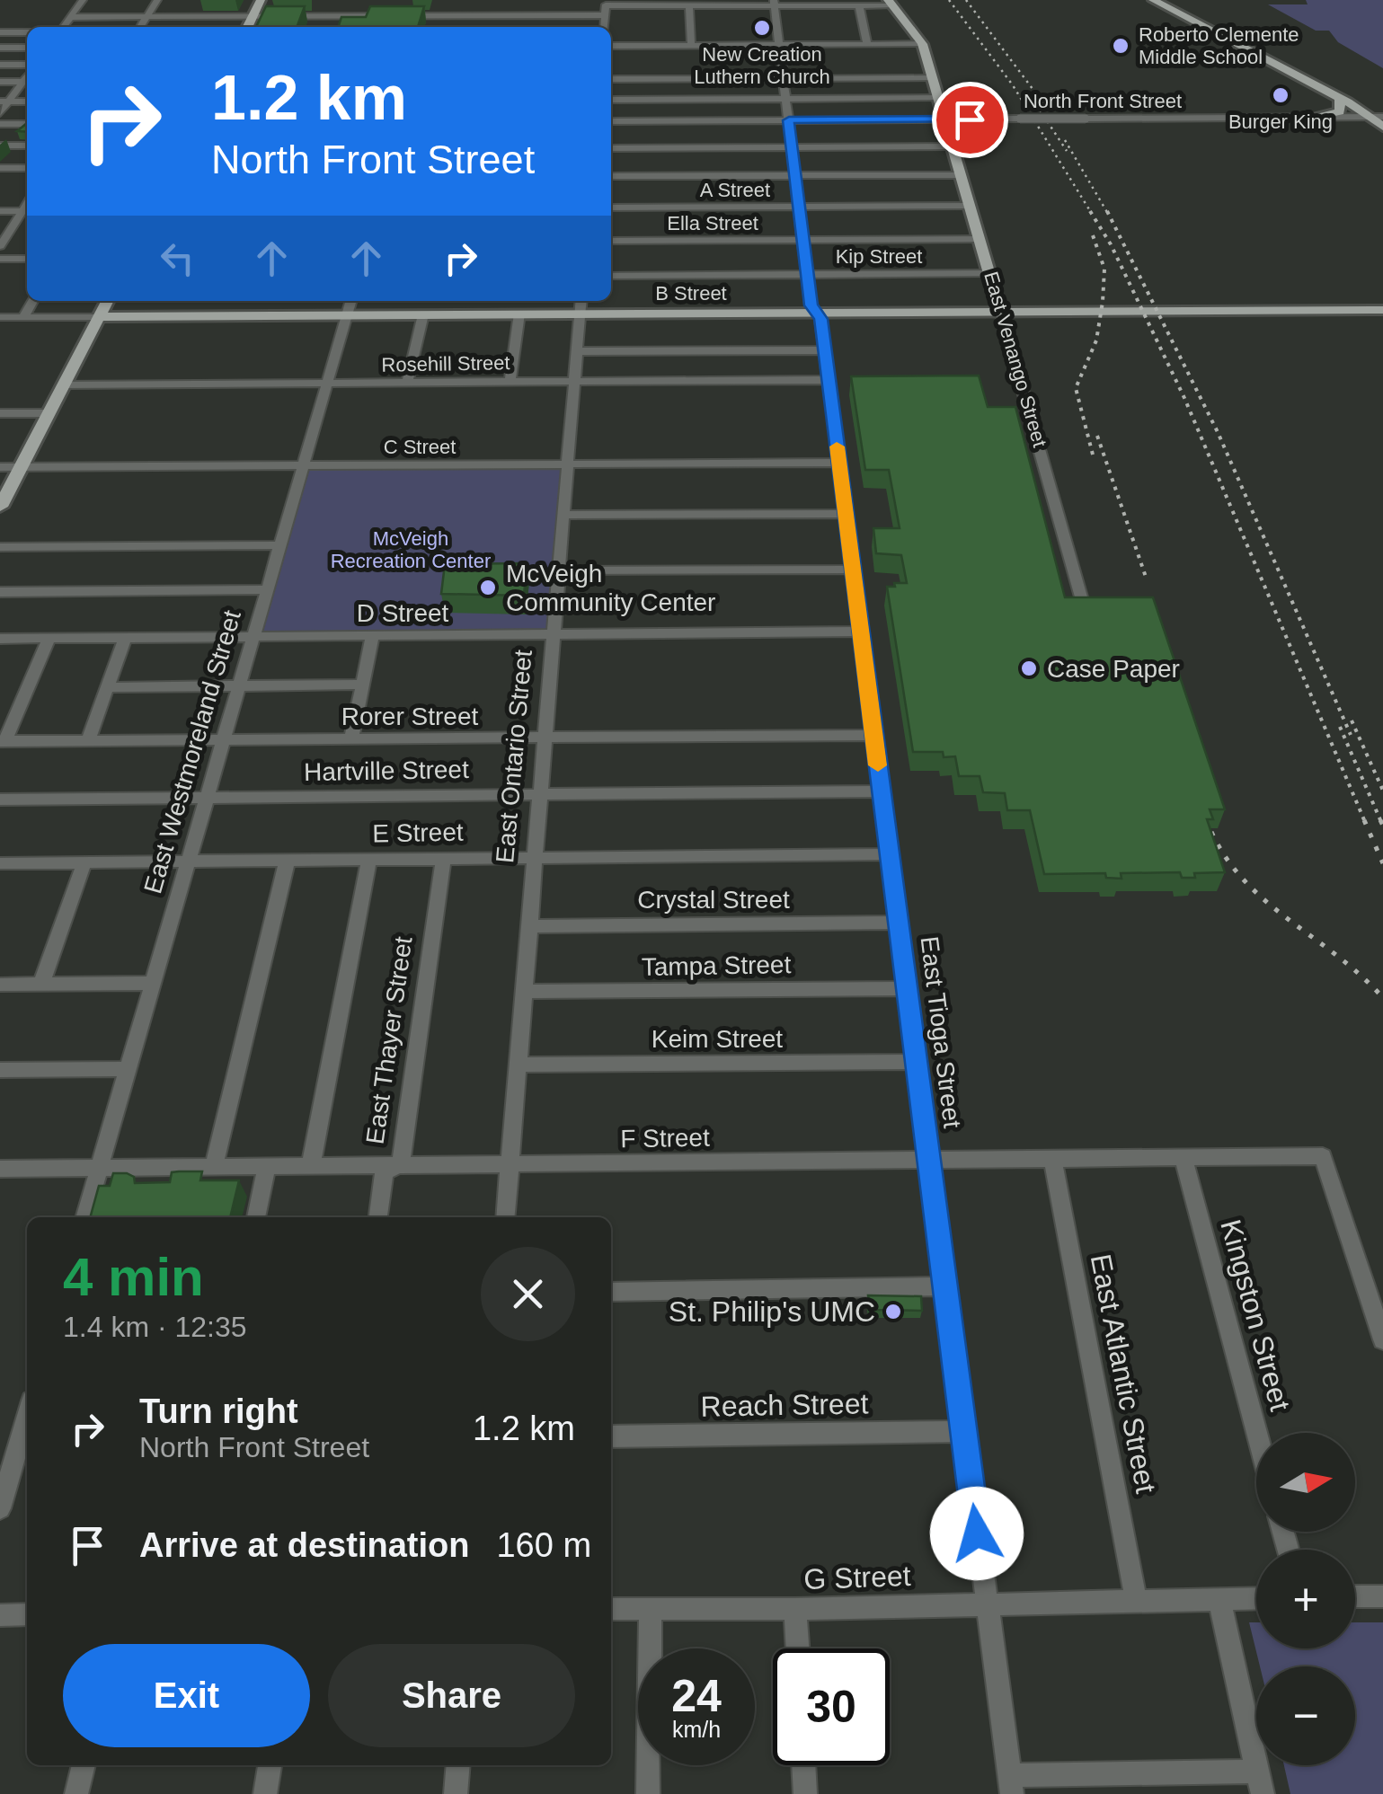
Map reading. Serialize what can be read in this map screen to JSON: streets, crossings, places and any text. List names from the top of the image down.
{
  "streets": {
    "main road": ["B Street", "East Venango Street"],
    "street": [
      "North Front Street",
      "A Street",
      "Ella Street",
      "Kip Street",
      "Rosehill Street",
      "C Street",
      "D Street",
      "Rorer Street",
      "East Westmoreland Street",
      "East Ontario Street",
      "Hartville Street",
      "E Street",
      "Crystal Street",
      "Tampa Street",
      "East Tioga Street",
      "Keim Street",
      "East Thayer Street",
      "F Street",
      "Kingston Street",
      "East Atlantic Street",
      "Reach Street",
      "G Street"
    ]
  },
  "crossings": [
    ["North Front Street", "East Venango Street"],
    ["North Front Street", "East Tioga Street"],
    ["A Street", "East Venango Street"],
    ["A Street", "East Tioga Street"],
    ["Ella Street", "East Venango Street"],
    ["Ella Street", "East Tioga Street"],
    ["Kip Street", "East Venango Street"],
    ["Kip Street", "East Tioga Street"],
    ["B Street", "East Venango Street"],
    ["B Street", "East Westmoreland Street"],
    ["B Street", "East Ontario Street"],
    ["B Street", "East Tioga Street"],
    ["Rosehill Street", "East Westmoreland Street"],
    ["Rosehill Street", "East Ontario Street"],
    ["Rosehill Street", "East Tioga Street"],
    ["C Street", "East Westmoreland Street"],
    ["C Street", "East Ontario Street"],
    ["C Street", "East Tioga Street"],
    ["D Street", "East Westmoreland Street"],
    ["D Street", "East Ontario Street"],
    ["D Street", "East Tioga Street"],
    ["Rorer Street", "East Westmoreland Street"],
    ["Rorer Street", "East Ontario Street"],
    ["Rorer Street", "East Tioga Street"],
    ["East Westmoreland Street", "Hartville Street"],
    ["East Westmoreland Street", "E Street"],
    ["East Westmoreland Street", "F Street"],
    ["East Ontario Street", "Hartville Street"],
    ["East Ontario Street", "E Street"],
    ["East Ontario Street", "Crystal Street"],
    ["East Ontario Street", "Tampa Street"],
    ["East Ontario Street", "Keim Street"],
    ["East Ontario Street", "F Street"],
    ["Hartville Street", "East Tioga Street"],
    ["E Street", "East Tioga Street"],
    ["E Street", "East Thayer Street"],
    ["Crystal Street", "East Tioga Street"],
    ["Tampa Street", "East Tioga Street"],
    ["East Tioga Street", "Keim Street"],
    ["East Tioga Street", "F Street"],
    ["East Tioga Street", "Reach Street"],
    ["East Tioga Street", "G Street"],
    ["East Thayer Street", "F Street"],
    ["F Street", "Kingston Street"],
    ["F Street", "East Atlantic Street"],
    ["East Atlantic Street", "G Street"]
  ],
  "parks": ["McVeigh Recreation Center"],
  "places": [
    "New Creation Luthern Church",
    "Roberto Clemente Middle School",
    "Burger King",
    "McVeigh Community Center",
    "Case Paper",
    "St. Philip's UMC"
  ],
  "north": "right",
  "page": {
    "turn": ["1.2 km", "North Front Street"],
    "heading": ["4 min", "1.4 km · 12:35"],
    "list": [
      {
        "name": "Turn right",
        "note": "North Front Street",
        "value": "1.2 km"
      },
      {
        "name": "Arrive at destination",
        "value": "160 m"
      }
    ],
    "map_buttons": ["+", "−"],
    "buttons": ["Exit", "Share"],
    "speed": "24 km/h",
    "limit": "30"
  }
}
